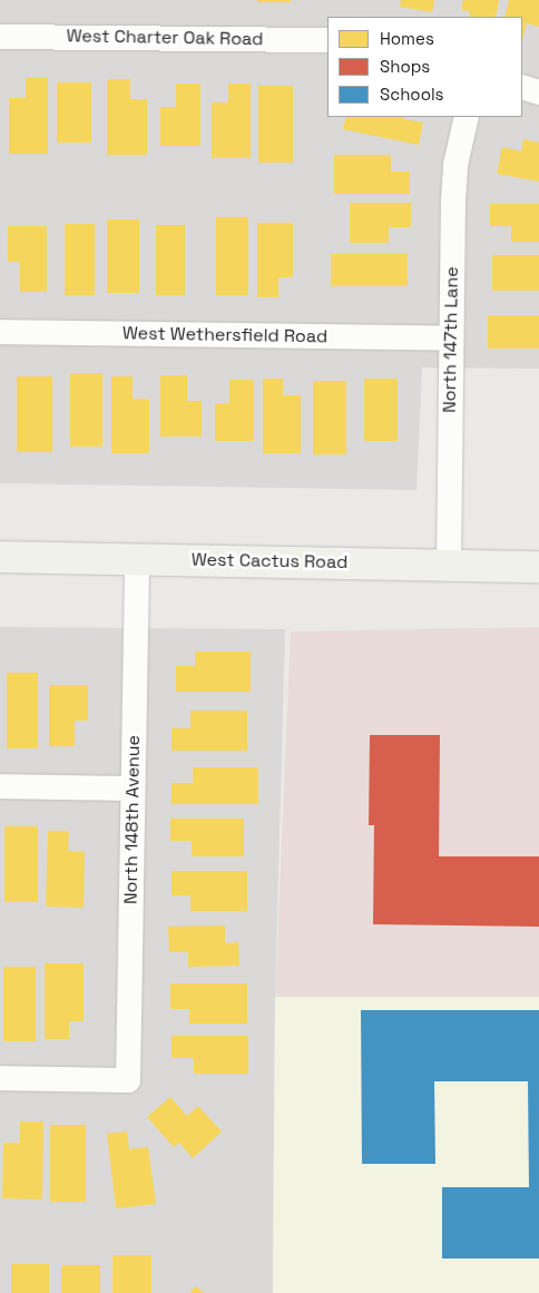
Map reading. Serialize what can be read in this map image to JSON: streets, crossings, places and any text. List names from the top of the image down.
{
  "streets": {
    "main road": ["West Cactus Road"],
    "street": [
      "West Charter Oak Road",
      "West Wethersfield Road",
      "North 147th Lane",
      "North 148th Avenue"
    ]
  },
  "crossings": [
    ["West Wethersfield Road", "North 147th Lane"],
    ["North 147th Lane", "West Cactus Road"],
    ["West Cactus Road", "North 148th Avenue"]
  ],
  "legend": ["Homes", "Shops", "Schools"]
}
